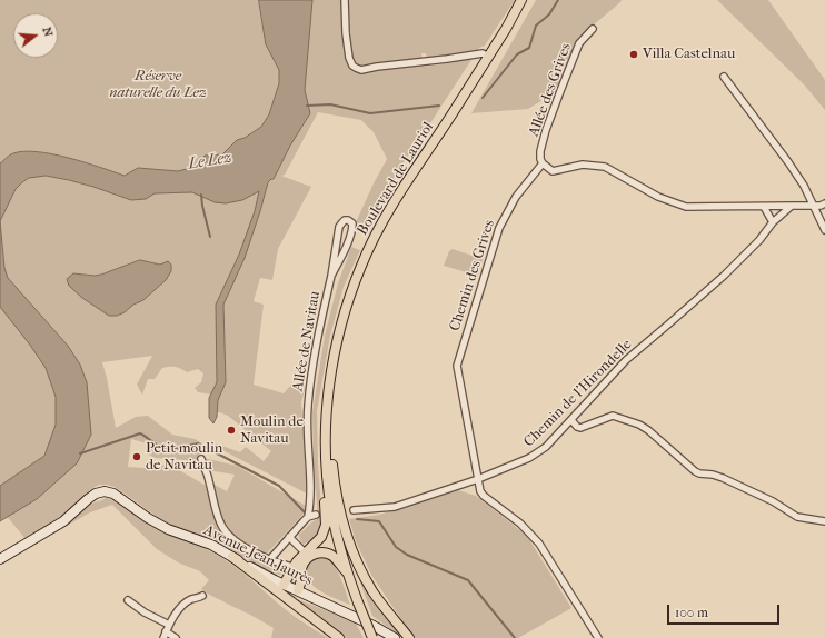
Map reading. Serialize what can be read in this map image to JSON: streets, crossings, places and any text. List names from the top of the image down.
{
  "streets": {
    "main road": ["Boulevard de Lauriol", "Avenue Jean Jaurès"],
    "street": [
      "Allée des Grives",
      "Chemin des Grives",
      "Allée de Navitau",
      "Chemin de l'Hirondelle"
    ]
  },
  "crossings": [
    ["Allée des Grives", "Chemin des Grives"],
    ["Chemin des Grives", "Chemin de l'Hirondelle"]
  ],
  "water": ["Le Lez"],
  "parks": ["Réserve naturelle du Lez"],
  "places": ["Villa Castelnau", "Moulin de Navitau", "Petit moulin de Navitau"],
  "scale_bar": "100 m",
  "north": "right"
}
